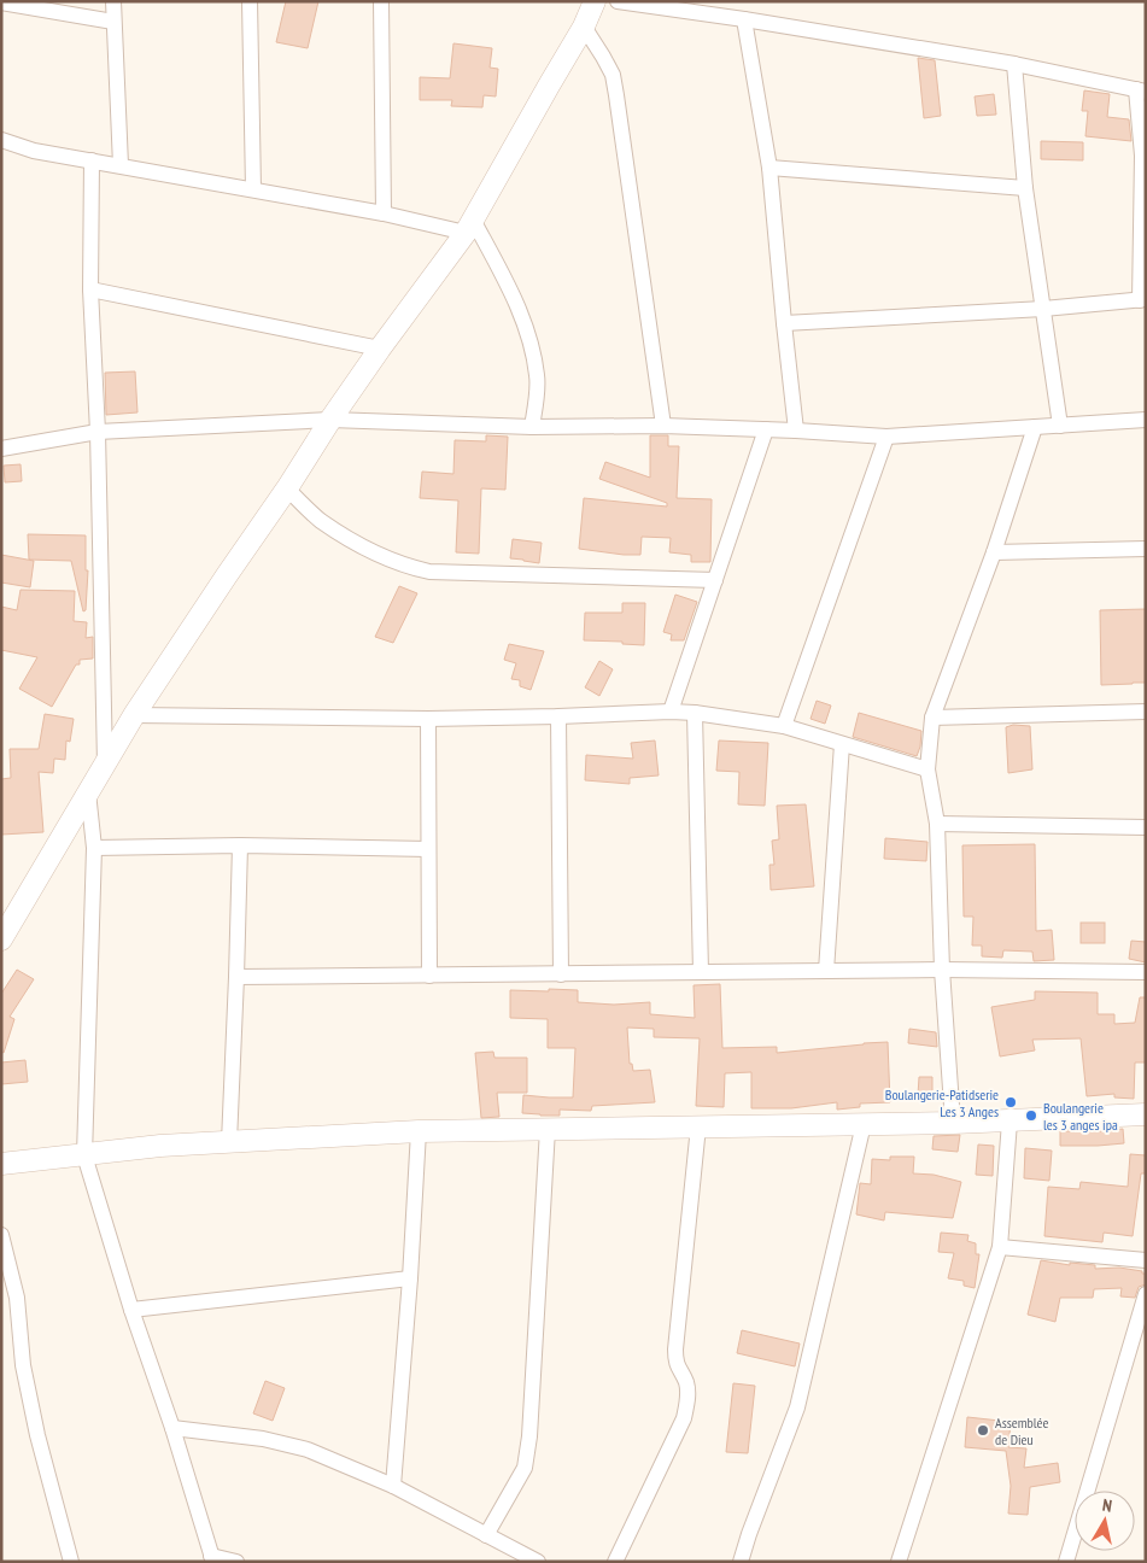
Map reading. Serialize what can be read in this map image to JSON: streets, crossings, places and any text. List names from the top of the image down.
{
  "places": ["Boulangerie-Patidserie Les 3 Anges", "Boulangerie les 3 anges ipa", "Assemblée de Dieu"],
  "north": "top"
}
